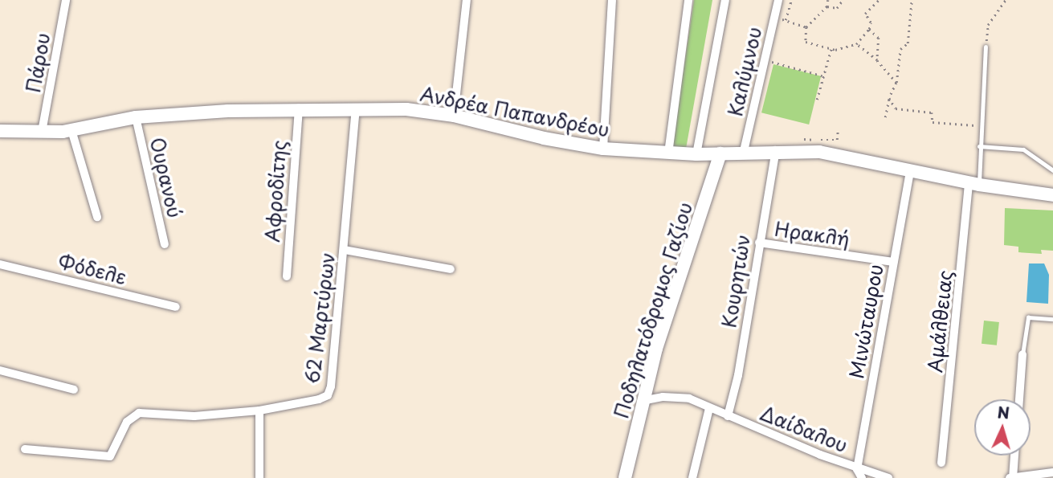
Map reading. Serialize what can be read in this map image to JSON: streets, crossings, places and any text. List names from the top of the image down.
{
  "streets": {
    "main road": ["Ανδρέα Παπανδρέου", "Ποδηλατόδρομος Γαζίου"],
    "street": [
      "Πάρου",
      "Καλύμνου",
      "Ουρανού",
      "Αφροδίτης",
      "Ηρακλή",
      "Φόδελε",
      "Κουρητών",
      "62 Μαρτύρων",
      "Μινώταυρου",
      "Αμάλθειας",
      "Δαίδαλου"
    ]
  },
  "crossings": [
    ["Πάρου", "Ανδρέα Παπανδρέου"],
    ["Καλύμνου", "Ανδρέα Παπανδρέου"],
    ["Ανδρέα Παπανδρέου", "Ουρανού"],
    ["Ανδρέα Παπανδρέου", "Αφροδίτης"],
    ["Ανδρέα Παπανδρέου", "Κουρητών"],
    ["Ανδρέα Παπανδρέου", "Ποδηλατόδρομος Γαζίου"],
    ["Ανδρέα Παπανδρέου", "62 Μαρτύρων"],
    ["Ανδρέα Παπανδρέου", "Μινώταυρου"],
    ["Ανδρέα Παπανδρέου", "Αμάλθειας"],
    ["Ηρακλή", "Κουρητών"],
    ["Ηρακλή", "Μινώταυρου"],
    ["Κουρητών", "Δαίδαλου"],
    ["Ποδηλατόδρομος Γαζίου", "Δαίδαλου"],
    ["Μινώταυρου", "Δαίδαλου"]
  ],
  "north": "top"
}
